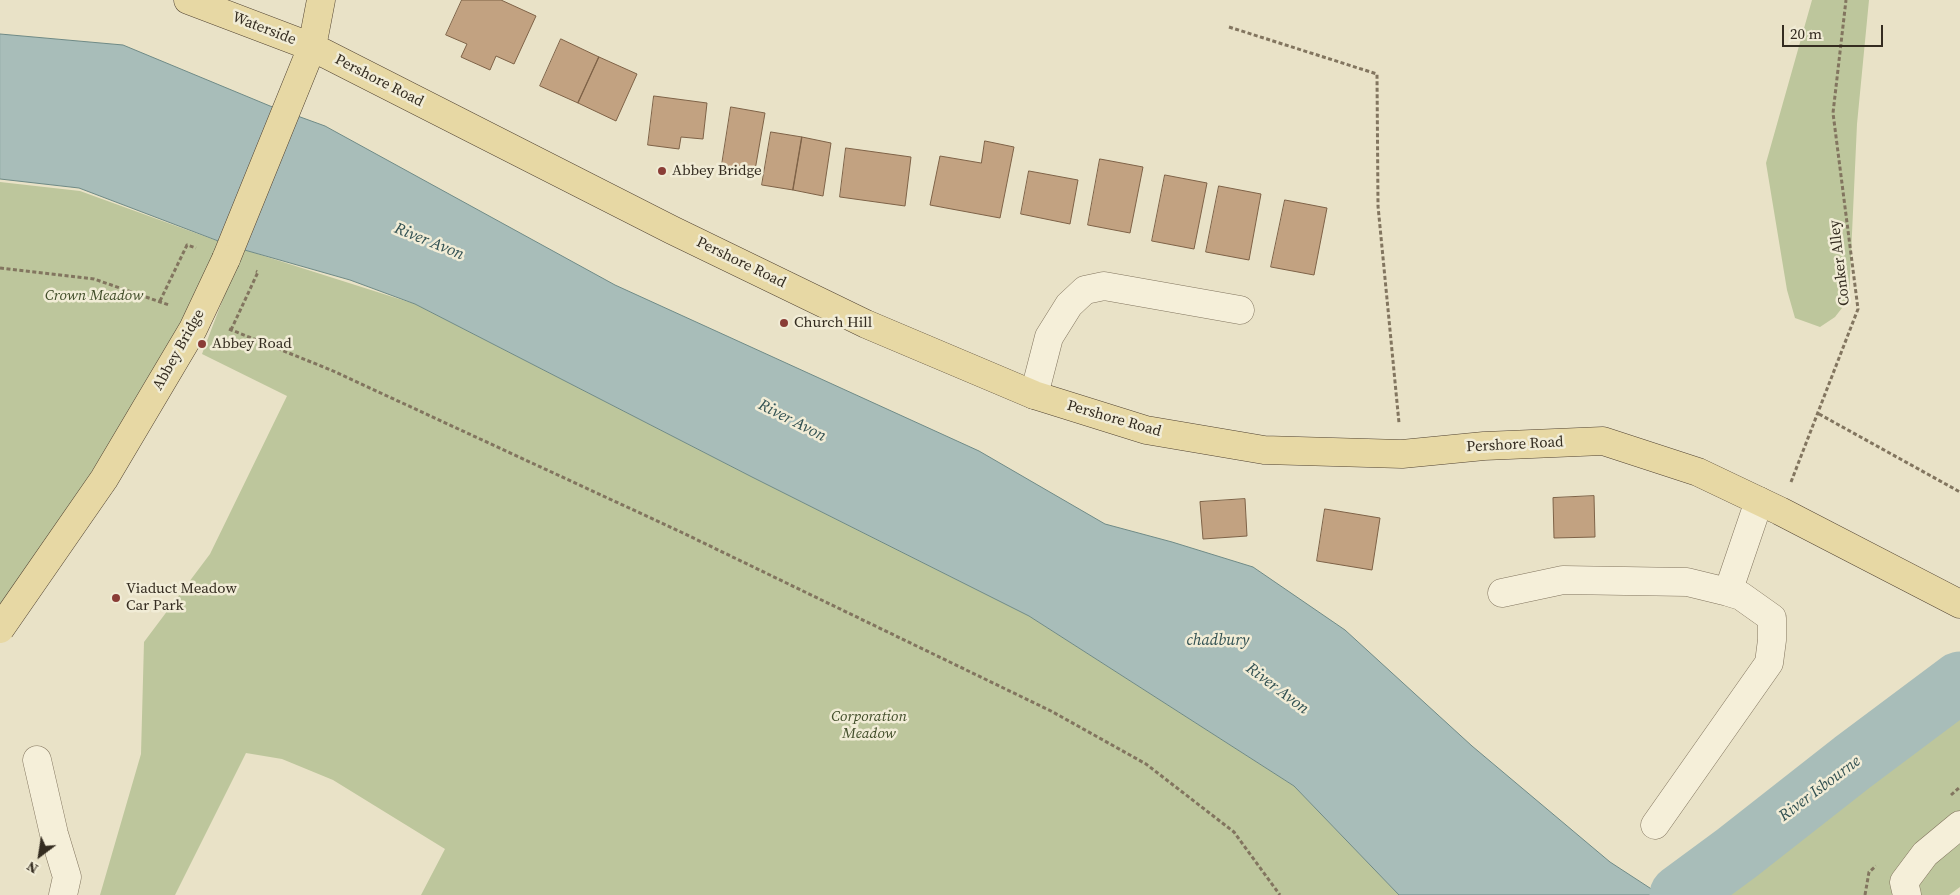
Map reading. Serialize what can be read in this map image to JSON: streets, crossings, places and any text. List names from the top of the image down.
{
  "streets": {
    "main road": ["Waterside", "Pershore Road", "Abbey Bridge"],
    "path": ["Conker Alley"]
  },
  "crossings": [
    ["Waterside", "Pershore Road"],
    ["Waterside", "Abbey Bridge"],
    ["Pershore Road", "Conker Alley"],
    ["Pershore Road", "Abbey Bridge"]
  ],
  "water": ["River Avon", "chadbury", "River Isbourne"],
  "parks": ["Crown Meadow", "Corporation Meadow"],
  "places": [
    "Abbey Bridge",
    "Church Hill",
    "Abbey Road",
    "Viaduct Meadow Car Park"
  ],
  "scale_bar": "20 m",
  "north": "bottom left"
}
